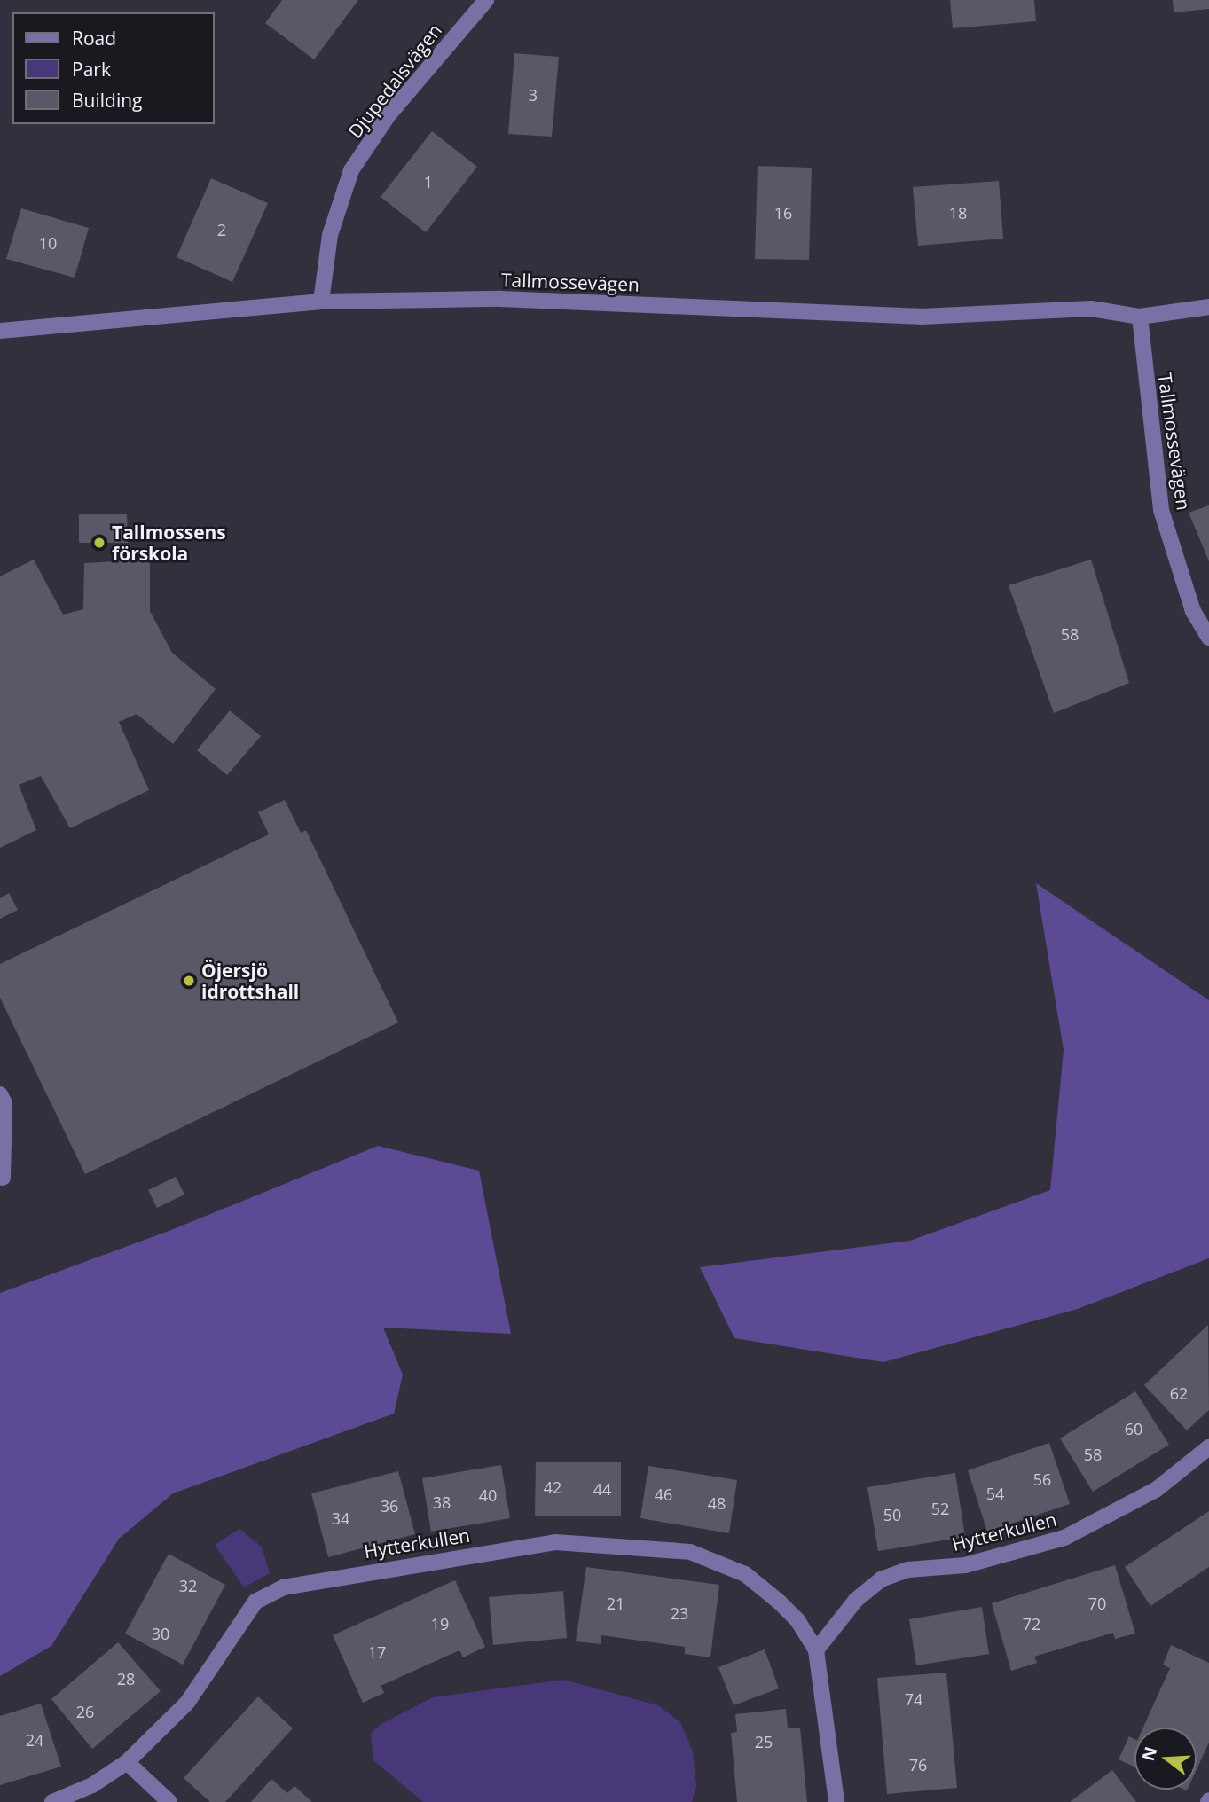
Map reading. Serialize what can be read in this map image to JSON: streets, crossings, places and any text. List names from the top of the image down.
{
  "streets": {
    "street": ["Djupedalsvägen", "Tallmossevägen", "Hytterkullen"]
  },
  "crossings": [
    ["Djupedalsvägen", "Tallmossevägen"]
  ],
  "places": ["Tallmossens förskola", "Öjersjö idrottshall"],
  "house_numbers": [
    "3",
    "1",
    "16",
    "18",
    "2",
    "10",
    "58",
    "62",
    "60",
    "58",
    "56",
    "42",
    "44",
    "54",
    "46",
    "40",
    "38",
    "48",
    "36",
    "52",
    "50",
    "34",
    "32",
    "21",
    "70",
    "23",
    "19",
    "72",
    "30",
    "17",
    "28",
    "74",
    "26",
    "24",
    "25",
    "76"
  ],
  "legend": ["Road", "Park", "Building"],
  "north": "left"
}
